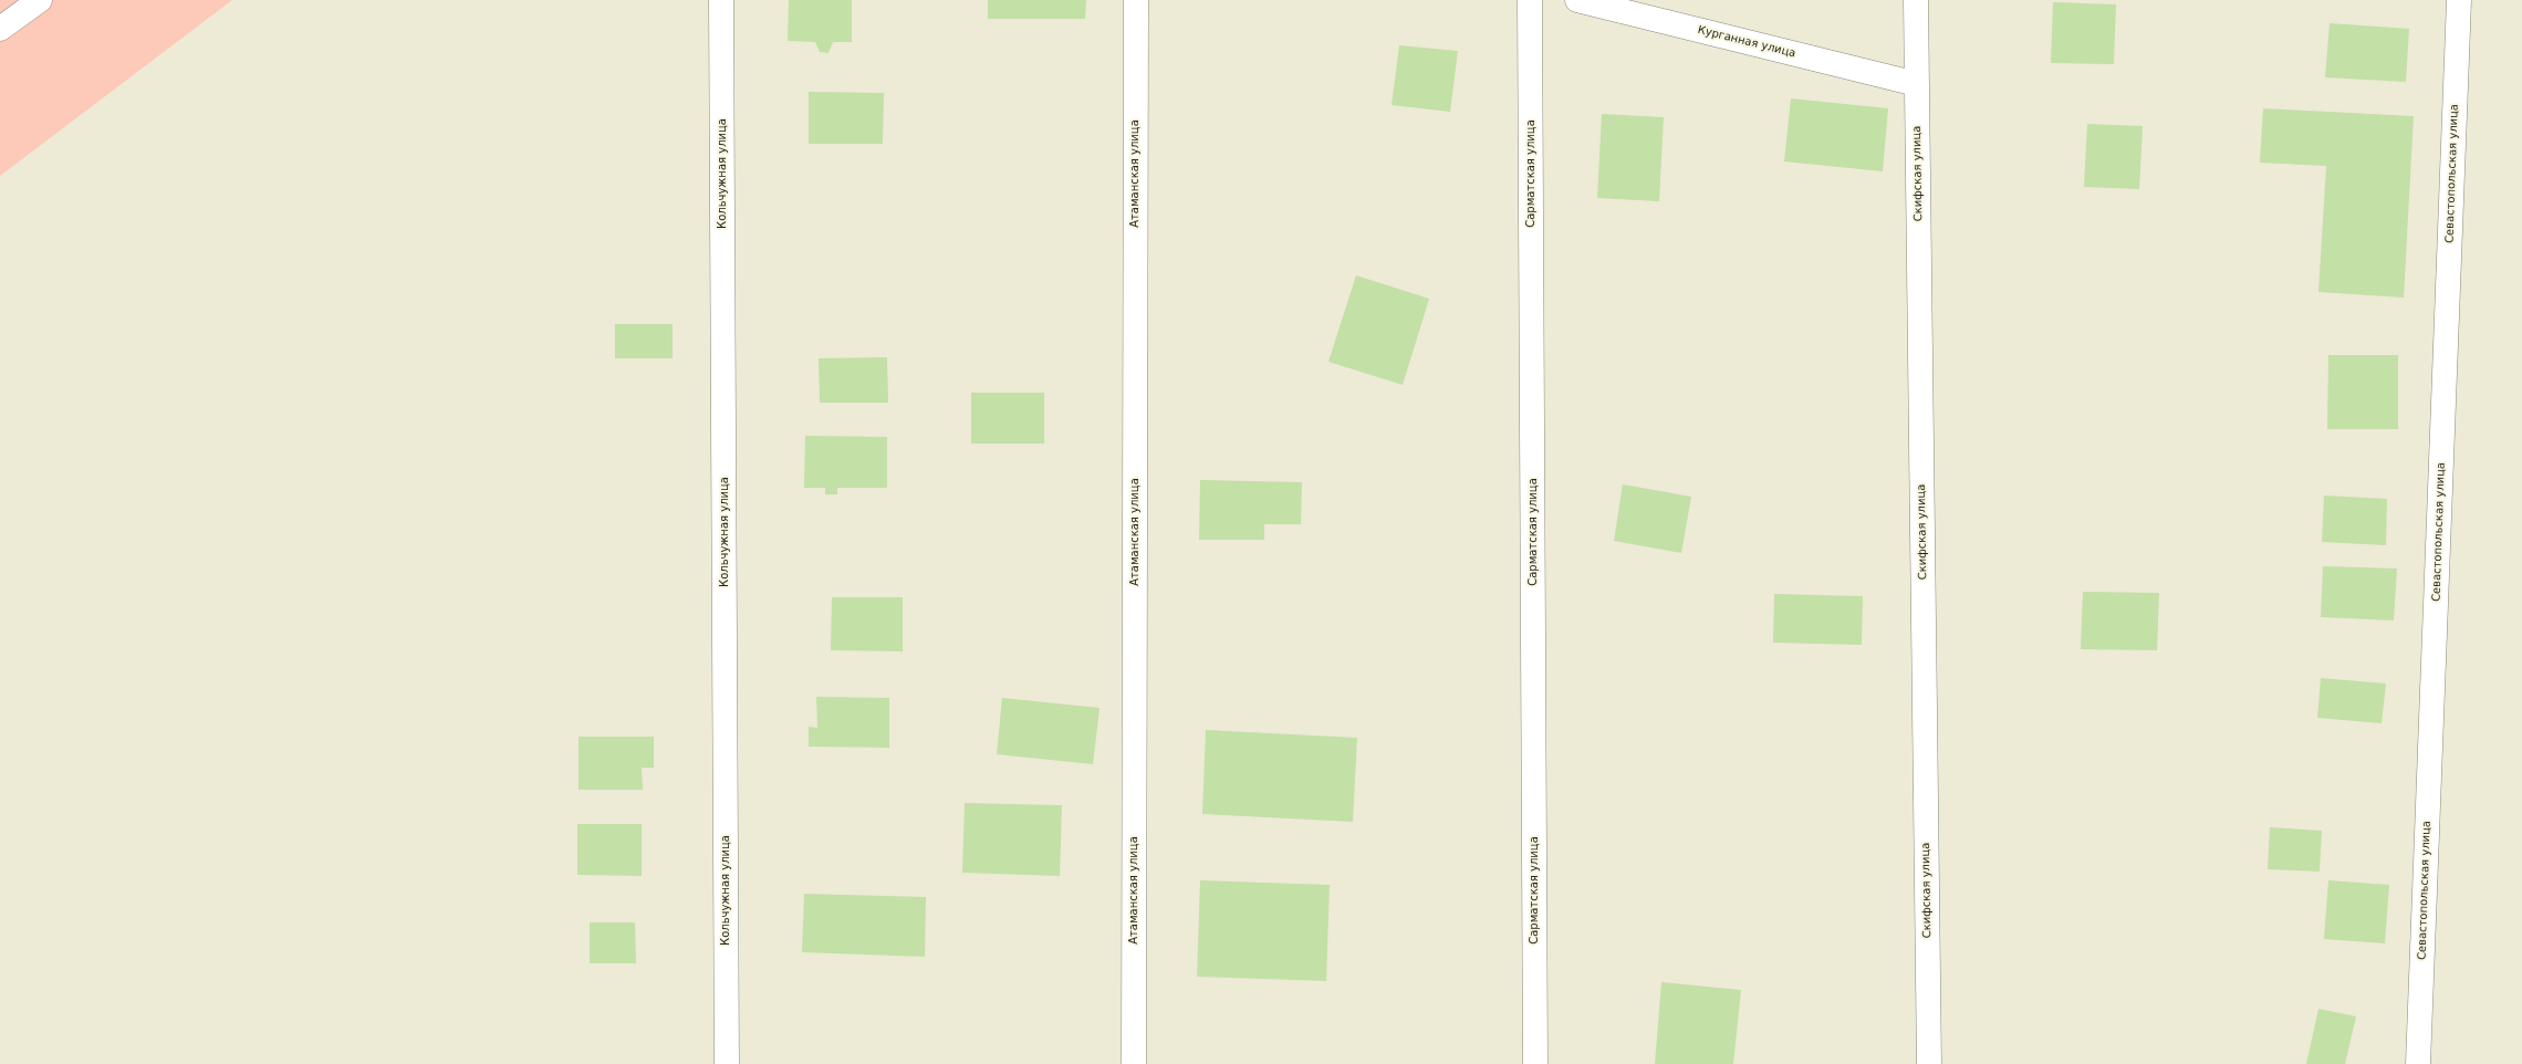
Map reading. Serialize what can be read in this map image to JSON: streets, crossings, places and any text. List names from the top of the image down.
{
  "streets": {
    "street": [
      "Курганная улица",
      "Кольчужная улица",
      "Атаманская улица",
      "Сарматская улица",
      "Скифская улица",
      "Севастопольская улица"
    ]
  },
  "crossings": [
    ["Курганная улица", "Скифская улица"]
  ]
}
